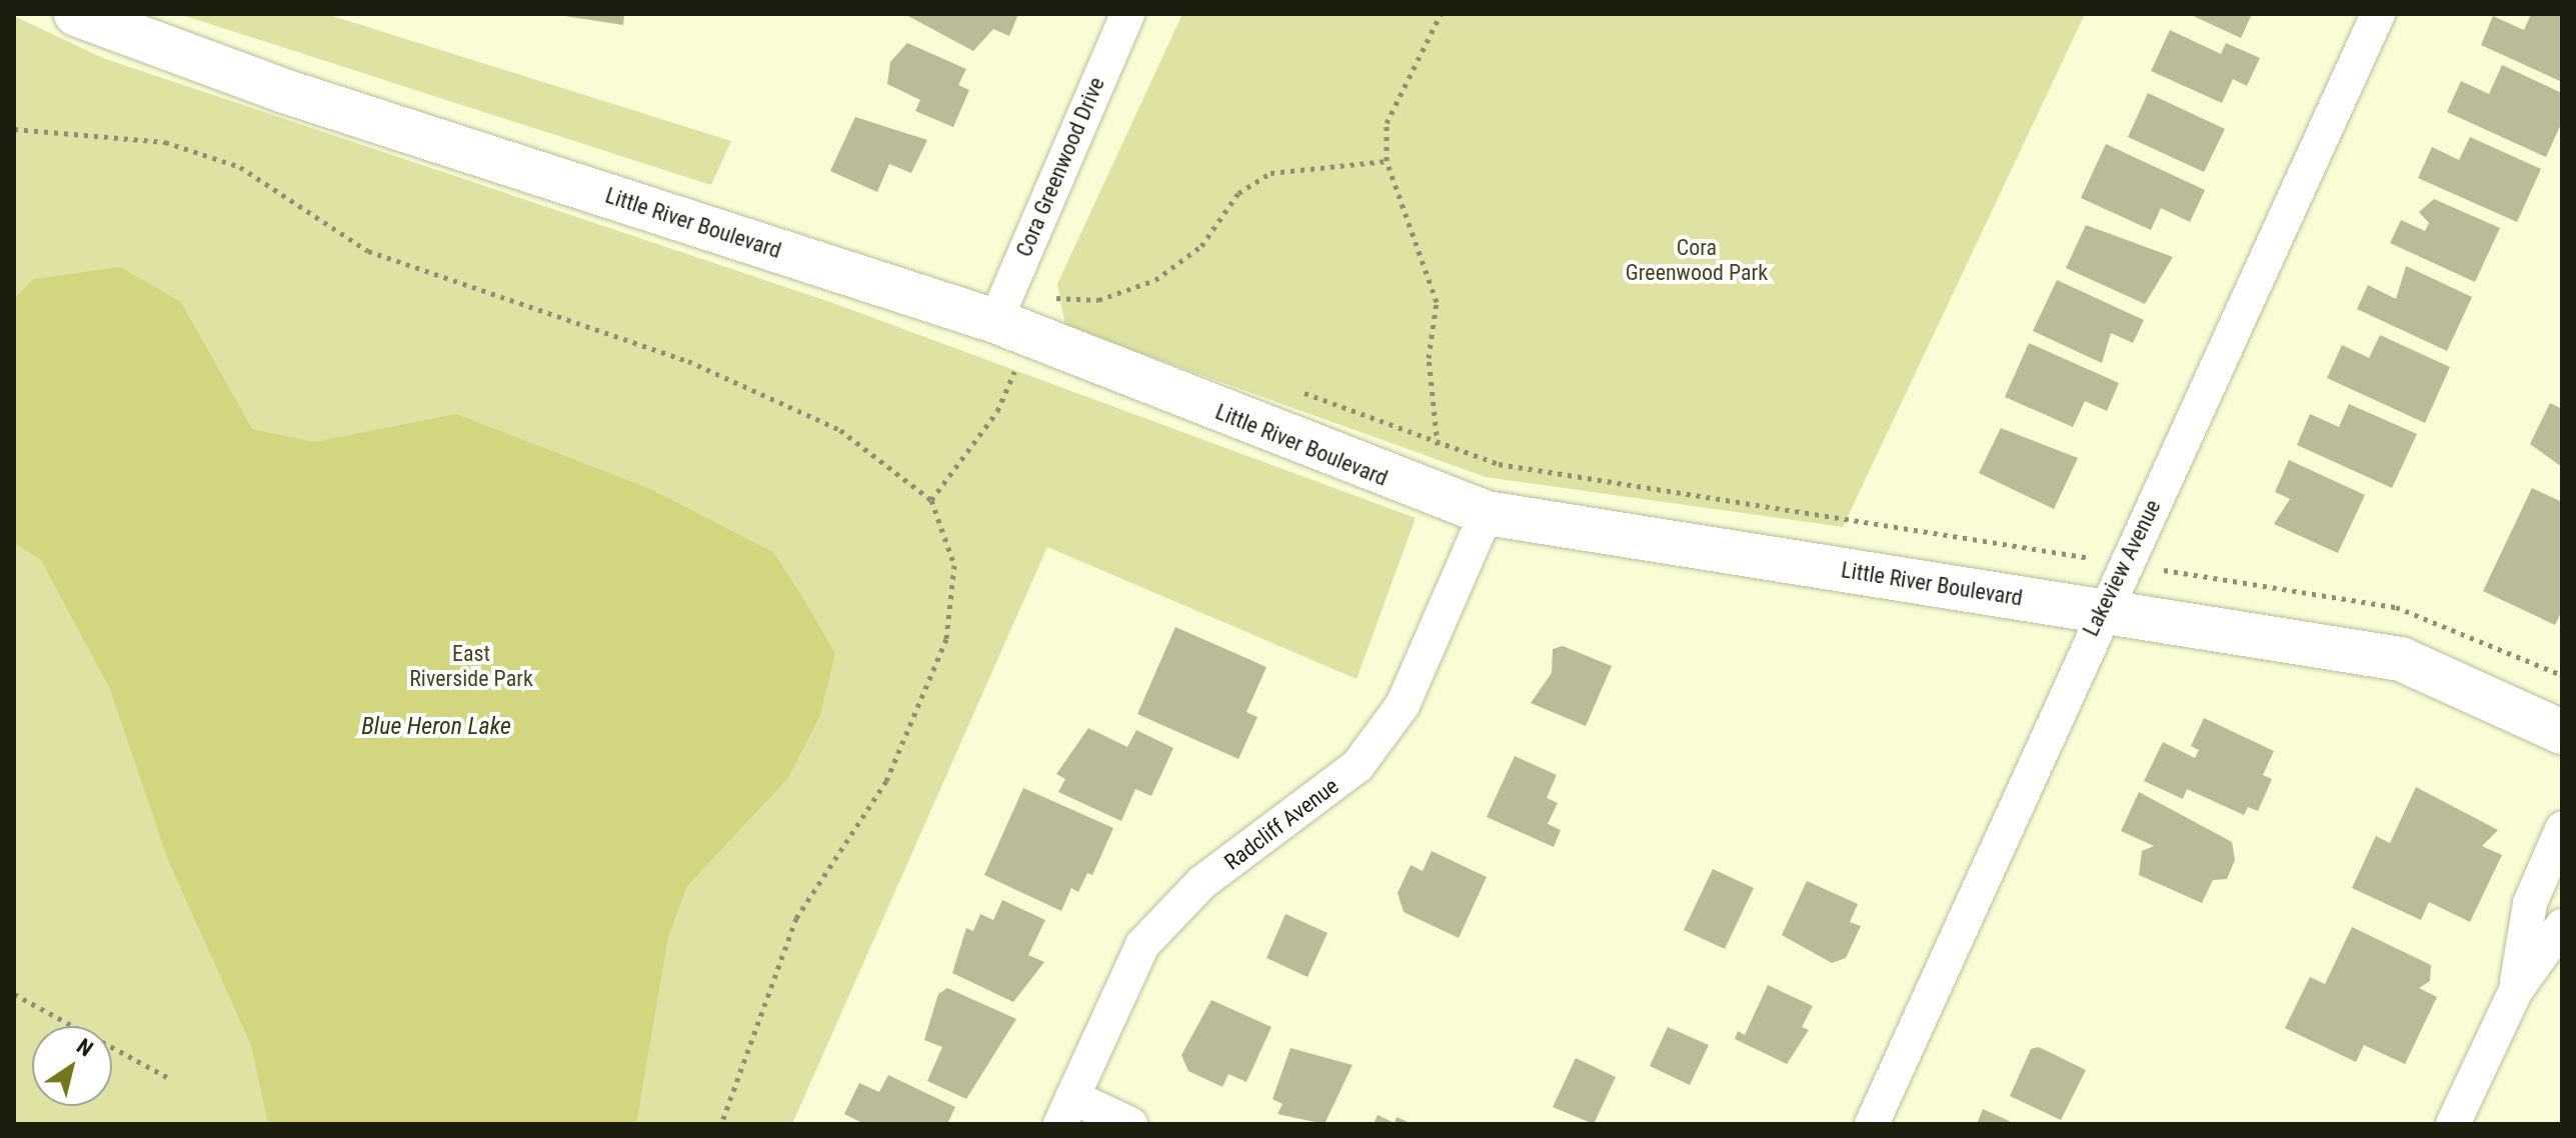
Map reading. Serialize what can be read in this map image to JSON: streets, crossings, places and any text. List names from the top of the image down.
{
  "streets": {
    "street": [
      "Cora Greenwood Drive",
      "Little River Boulevard",
      "Lakeview Avenue",
      "Radcliff Avenue"
    ]
  },
  "crossings": [
    ["Cora Greenwood Drive", "Little River Boulevard"],
    ["Little River Boulevard", "Lakeview Avenue"],
    ["Little River Boulevard", "Radcliff Avenue"]
  ],
  "water": ["Blue Heron Lake"],
  "parks": ["Cora Greenwood Park", "East Riverside Park"],
  "north": "top right"
}
